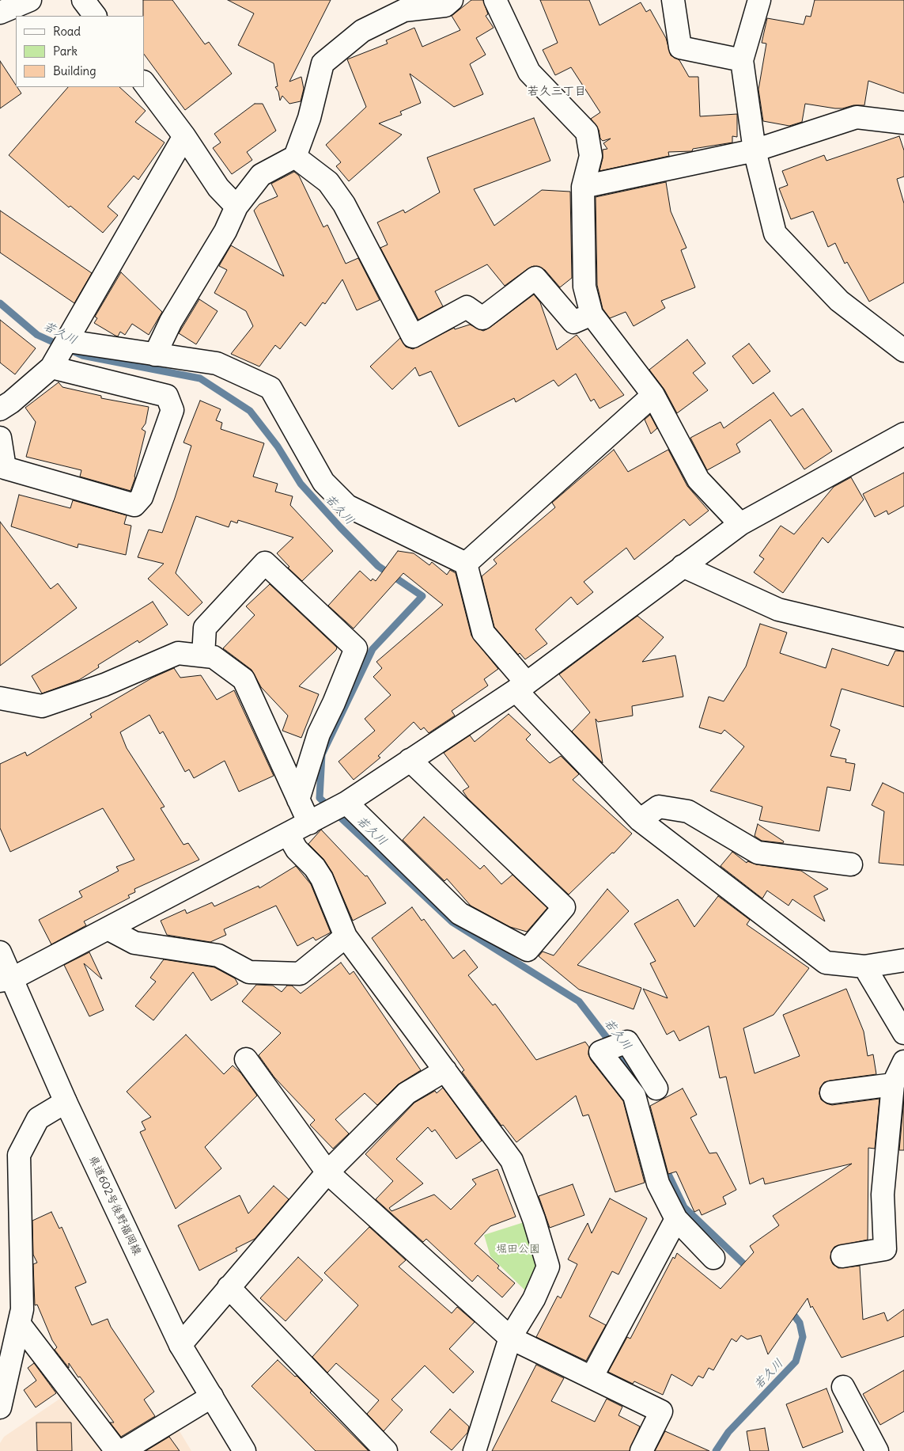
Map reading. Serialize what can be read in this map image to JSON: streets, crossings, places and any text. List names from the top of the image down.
{
  "streets": {
    "street": ["県道602号後野福岡線"]
  },
  "districts": ["若久三丁目"],
  "water": ["若久川"],
  "parks": ["堀田公園"],
  "legend": ["Road", "Park", "Building"]
}
